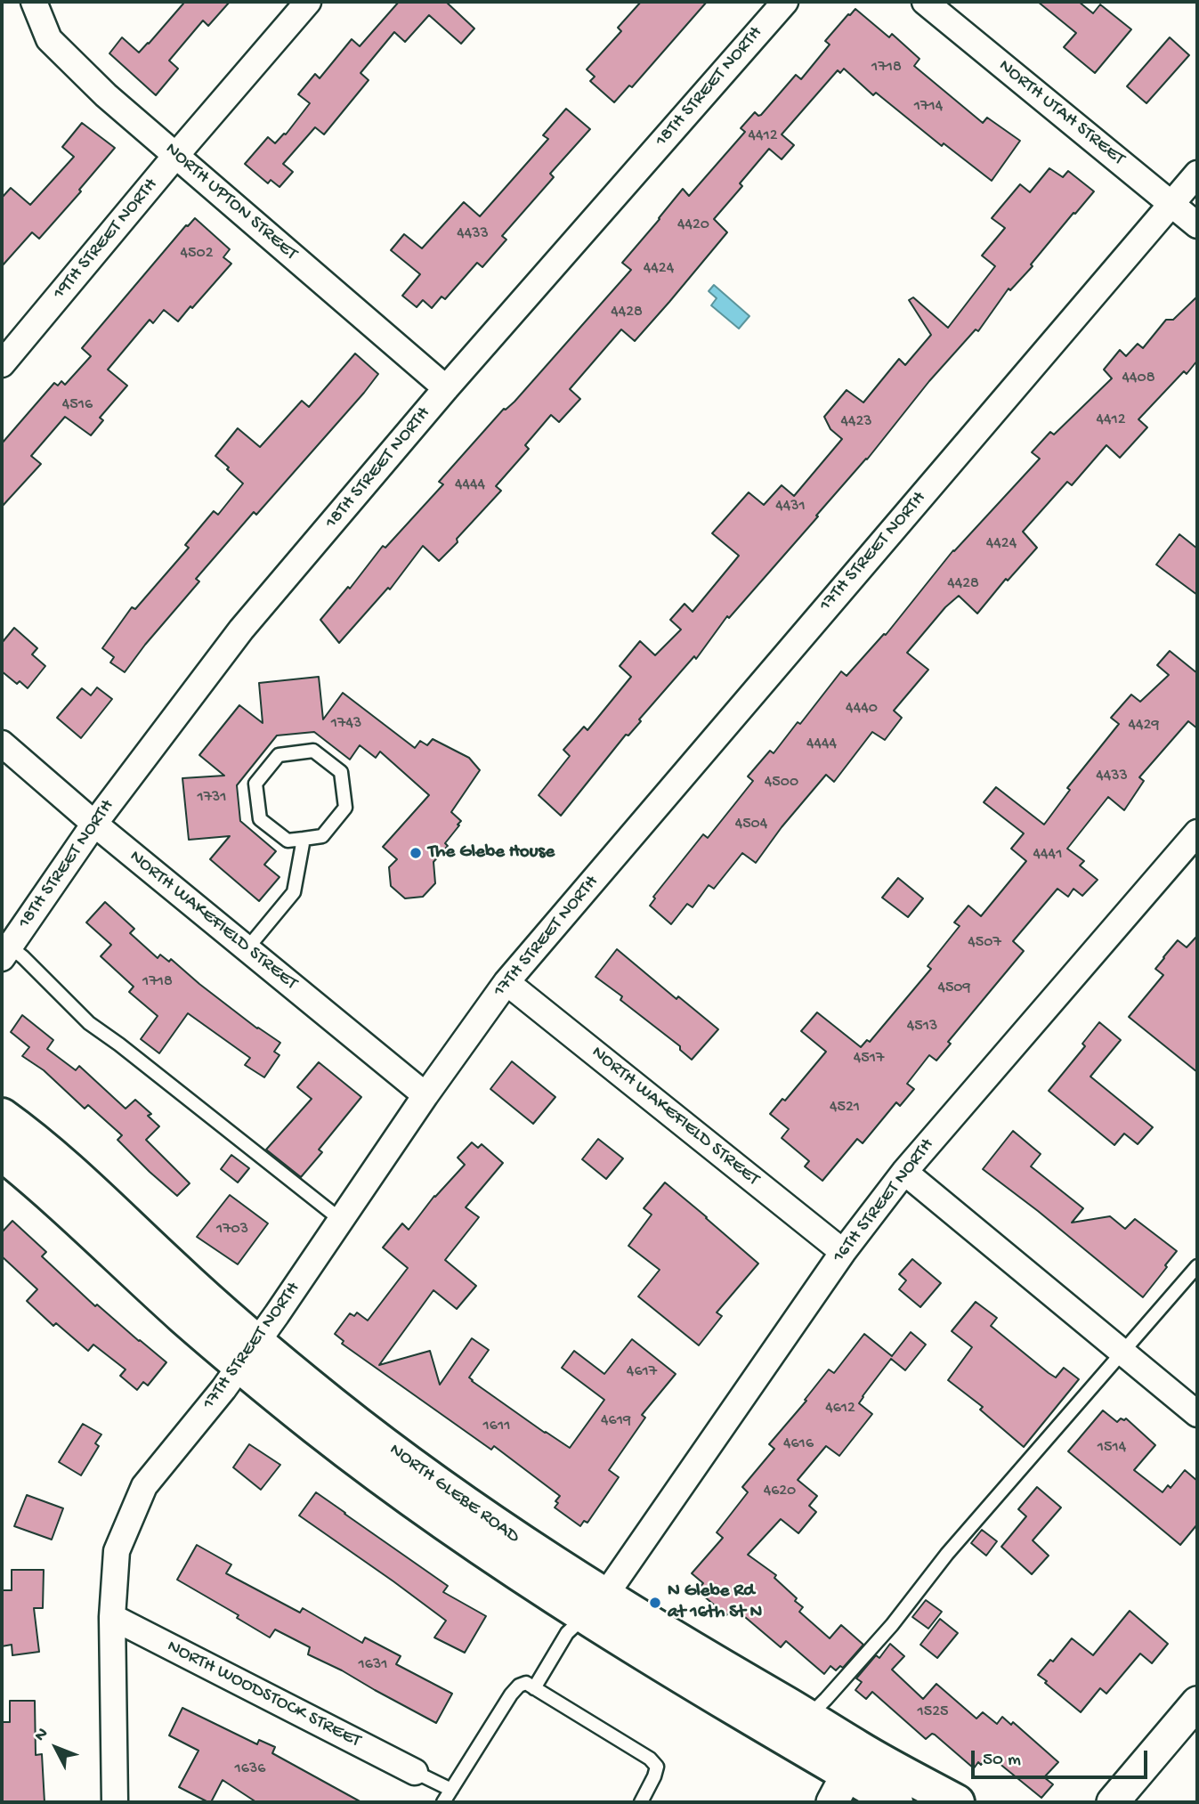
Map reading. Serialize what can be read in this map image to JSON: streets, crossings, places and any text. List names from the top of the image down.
{
  "streets": {
    "main road": ["NORTH GLEBE ROAD"],
    "street": [
      "18TH STREET NORTH",
      "NORTH UTAH STREET",
      "NORTH UPTON STREET",
      "19TH STREET NORTH",
      "17TH STREET NORTH",
      "NORTH WAKEFIELD STREET",
      "16TH STREET NORTH",
      "NORTH WOODSTOCK STREET"
    ]
  },
  "crossings": [
    ["18TH STREET NORTH", "NORTH UPTON STREET"],
    ["18TH STREET NORTH", "NORTH WAKEFIELD STREET"],
    ["NORTH UTAH STREET", "17TH STREET NORTH"],
    ["NORTH UPTON STREET", "19TH STREET NORTH"],
    ["17TH STREET NORTH", "NORTH WAKEFIELD STREET"],
    ["17TH STREET NORTH", "NORTH GLEBE ROAD"],
    ["17TH STREET NORTH", "NORTH WOODSTOCK STREET"],
    ["NORTH WAKEFIELD STREET", "16TH STREET NORTH"],
    ["16TH STREET NORTH", "NORTH GLEBE ROAD"]
  ],
  "places": ["The Glebe House", "N Glebe Rd at 16th St N"],
  "house_numbers": [
    "1718",
    "1714",
    "4412",
    "4420",
    "4433",
    "4502",
    "4424",
    "4428",
    "4408",
    "4516",
    "4412",
    "4423",
    "4444",
    "4431",
    "4424",
    "4428",
    "4440",
    "1743",
    "4429",
    "4444",
    "4433",
    "4500",
    "1731",
    "4504",
    "4441",
    "4507",
    "1718",
    "4509",
    "4513",
    "4517",
    "4521",
    "1703",
    "4617",
    "4612",
    "4619",
    "1611",
    "4616",
    "1514",
    "4620",
    "1631",
    "1525",
    "1636"
  ],
  "scale_bar": "50 m",
  "north": "top left"
}
